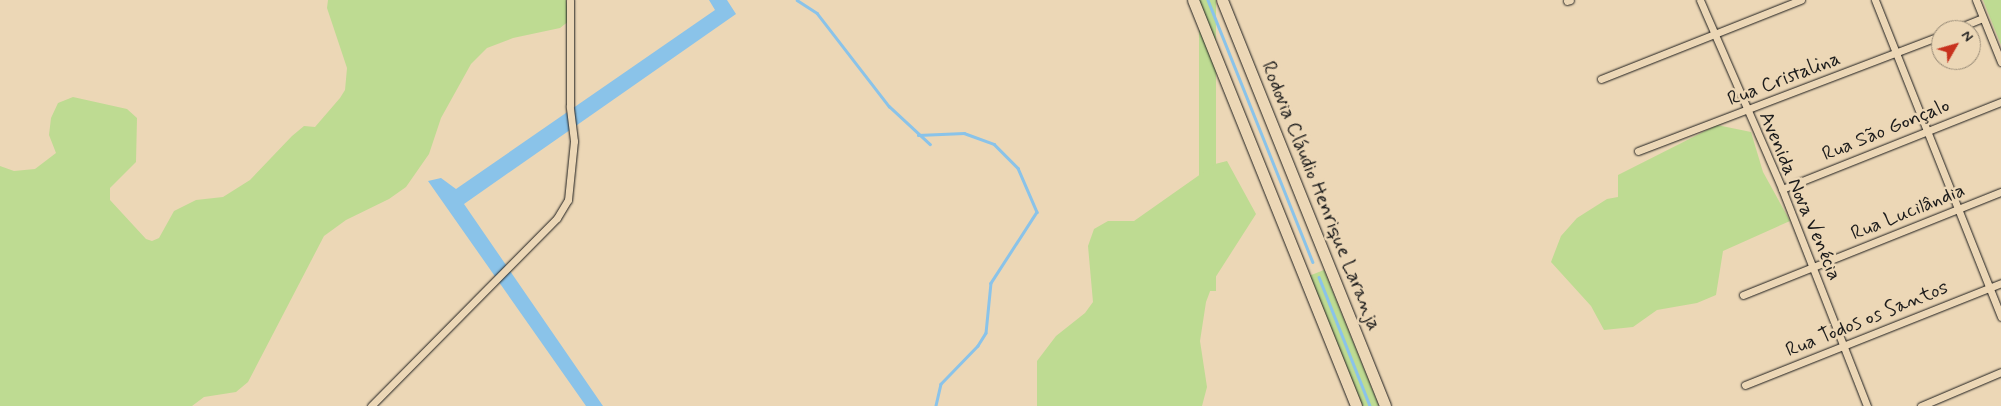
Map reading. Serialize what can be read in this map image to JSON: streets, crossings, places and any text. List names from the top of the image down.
{
  "streets": {
    "main road": ["Rodovia Cláudio Henrique Laranja"],
    "street": [
      "Rua Cristalina",
      "Rua São Gonçalo",
      "Avenida Nova Venécia",
      "Rua Lucilândia",
      "Rua Todos os Santos"
    ]
  },
  "crossings": [
    ["Rua Cristalina", "Avenida Nova Venécia"],
    ["Rua São Gonçalo", "Avenida Nova Venécia"],
    ["Avenida Nova Venécia", "Rua Lucilândia"],
    ["Avenida Nova Venécia", "Rua Todos os Santos"]
  ],
  "north": "top right"
}
